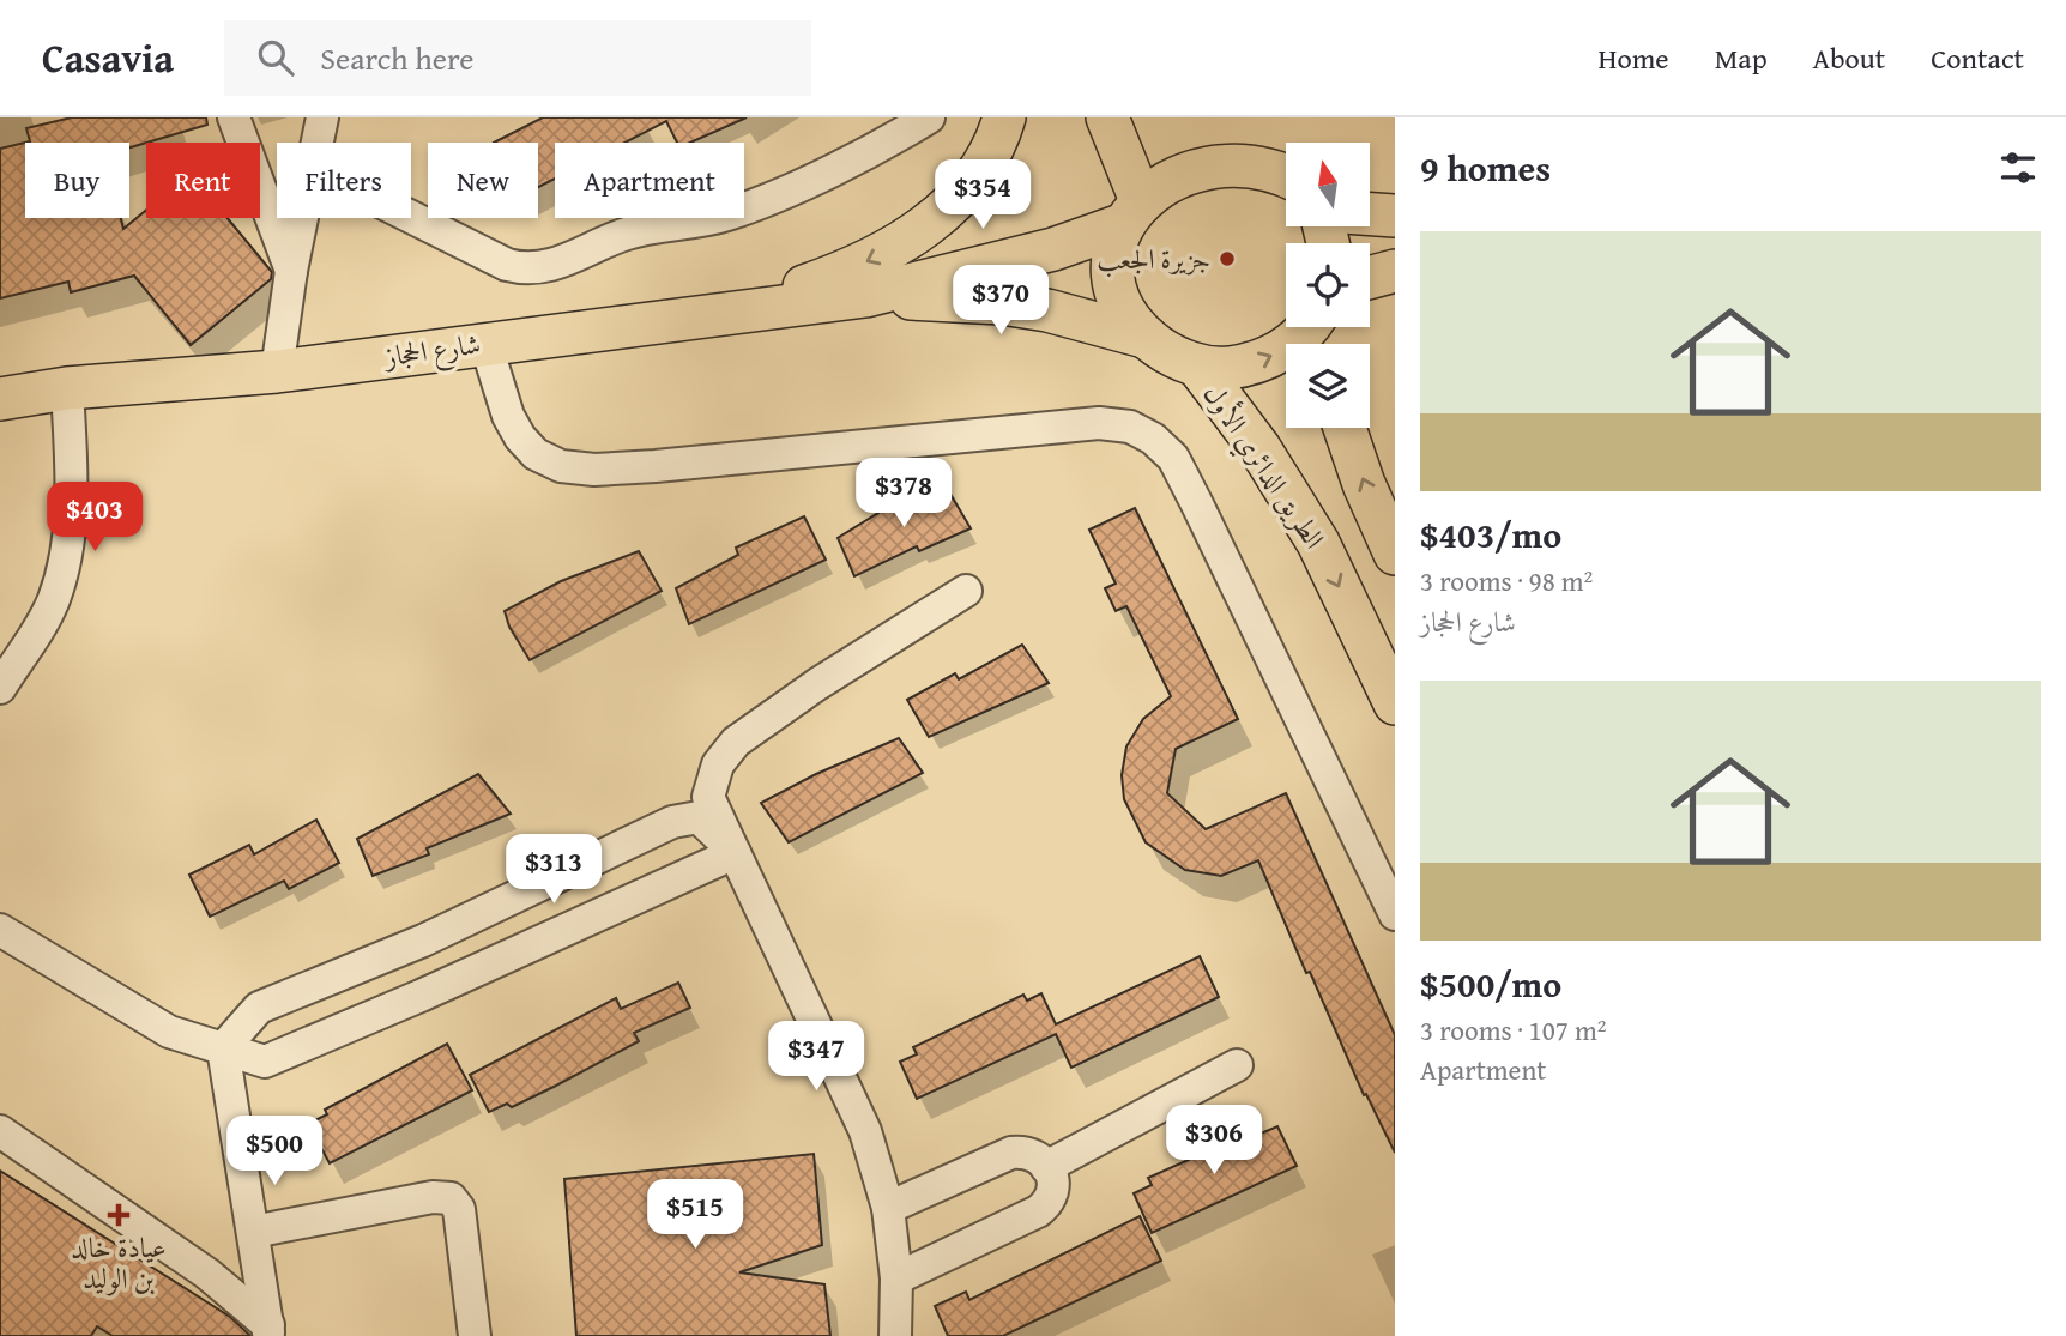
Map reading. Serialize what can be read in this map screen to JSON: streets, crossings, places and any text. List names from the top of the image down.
{
  "streets": {
    "main road": ["شارع الحجاز", "الطريق الدائري الأول"]
  },
  "places": {
    "other": ["جزيرة الجعب"],
    "health": ["عيادة خالد بن الوليد"]
  },
  "north": "top",
  "page": {
    "header": "Casavia",
    "search": "Search here",
    "nav": [
      "Home",
      "Map",
      "About",
      "Contact"
    ],
    "heading": "9 homes",
    "chip": [
      "Buy",
      "Rent",
      "Filters",
      "New",
      "Apartment"
    ],
    "price": [
      "$354",
      "$370",
      "$378",
      "$403",
      "$313",
      "$347",
      "$306",
      "$500",
      "$515"
    ],
    "list": [
      {
        "name": "$403/mo",
        "note": "3 rooms · 98 m² · شارع الحجاز"
      },
      {
        "name": "$500/mo",
        "note": "3 rooms · 107 m² · Apartment"
      }
    ]
  }
}
